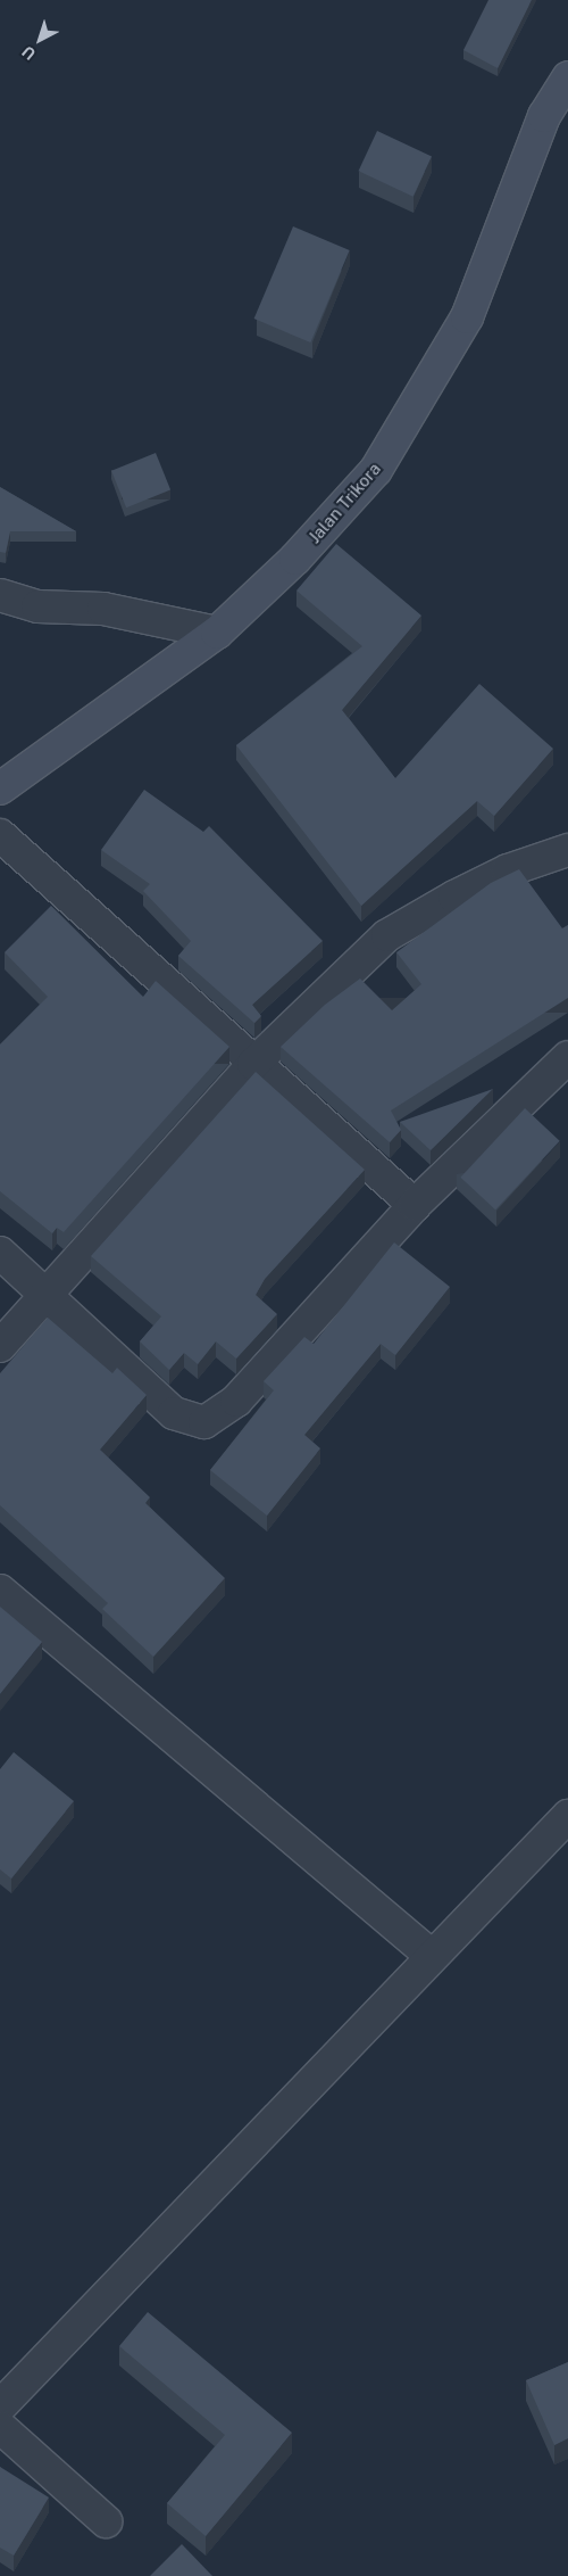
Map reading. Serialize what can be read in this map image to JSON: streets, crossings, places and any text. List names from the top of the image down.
{
  "streets": {
    "street": ["Jalan Trikora"]
  },
  "north": "bottom left"
}
